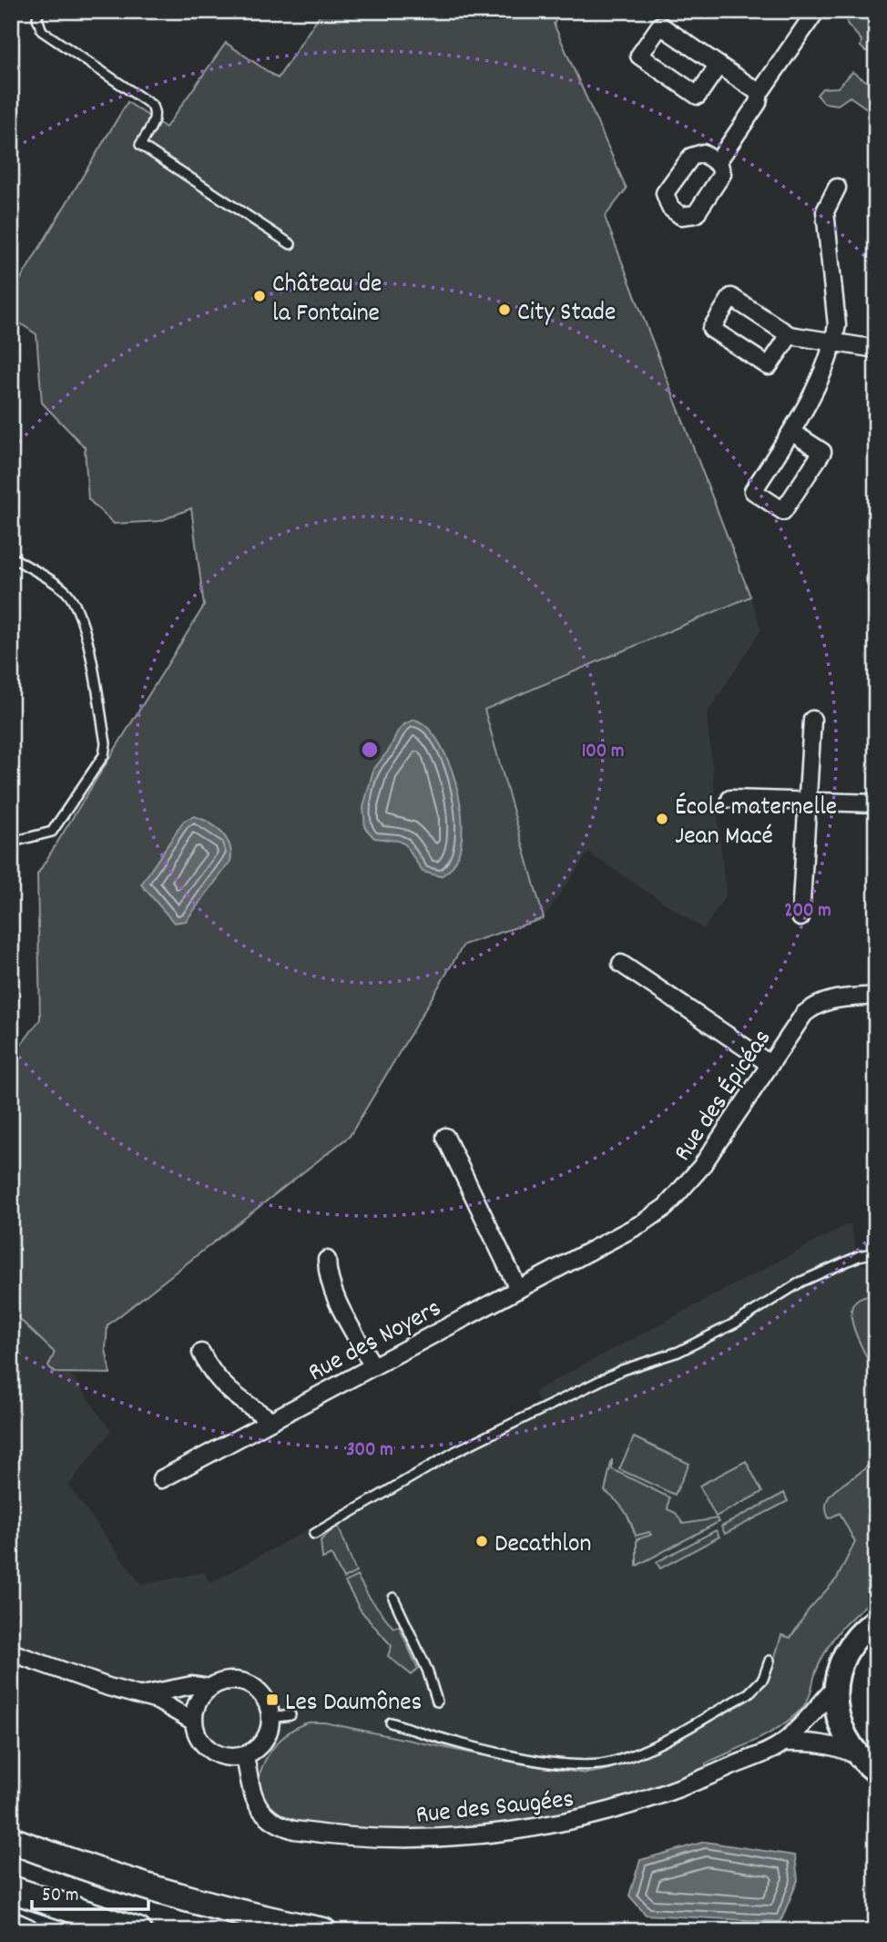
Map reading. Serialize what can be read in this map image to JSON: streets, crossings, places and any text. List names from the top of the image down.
{
  "streets": {
    "street": ["Rue des Épicéas", "Rue des Noyers", "Rue des Saugées"]
  },
  "crossings": [
    ["Rue des Épicéas", "Rue des Noyers"]
  ],
  "places": {
    "other": [
      "Château de la Fontaine",
      "City Stade",
      "École maternelle Jean Macé",
      "Decathlon"
    ],
    "transit": ["Les Daumônes"]
  },
  "scale_bar": "50 m",
  "rings": ["100 m", "200 m", "300 m"]
}
